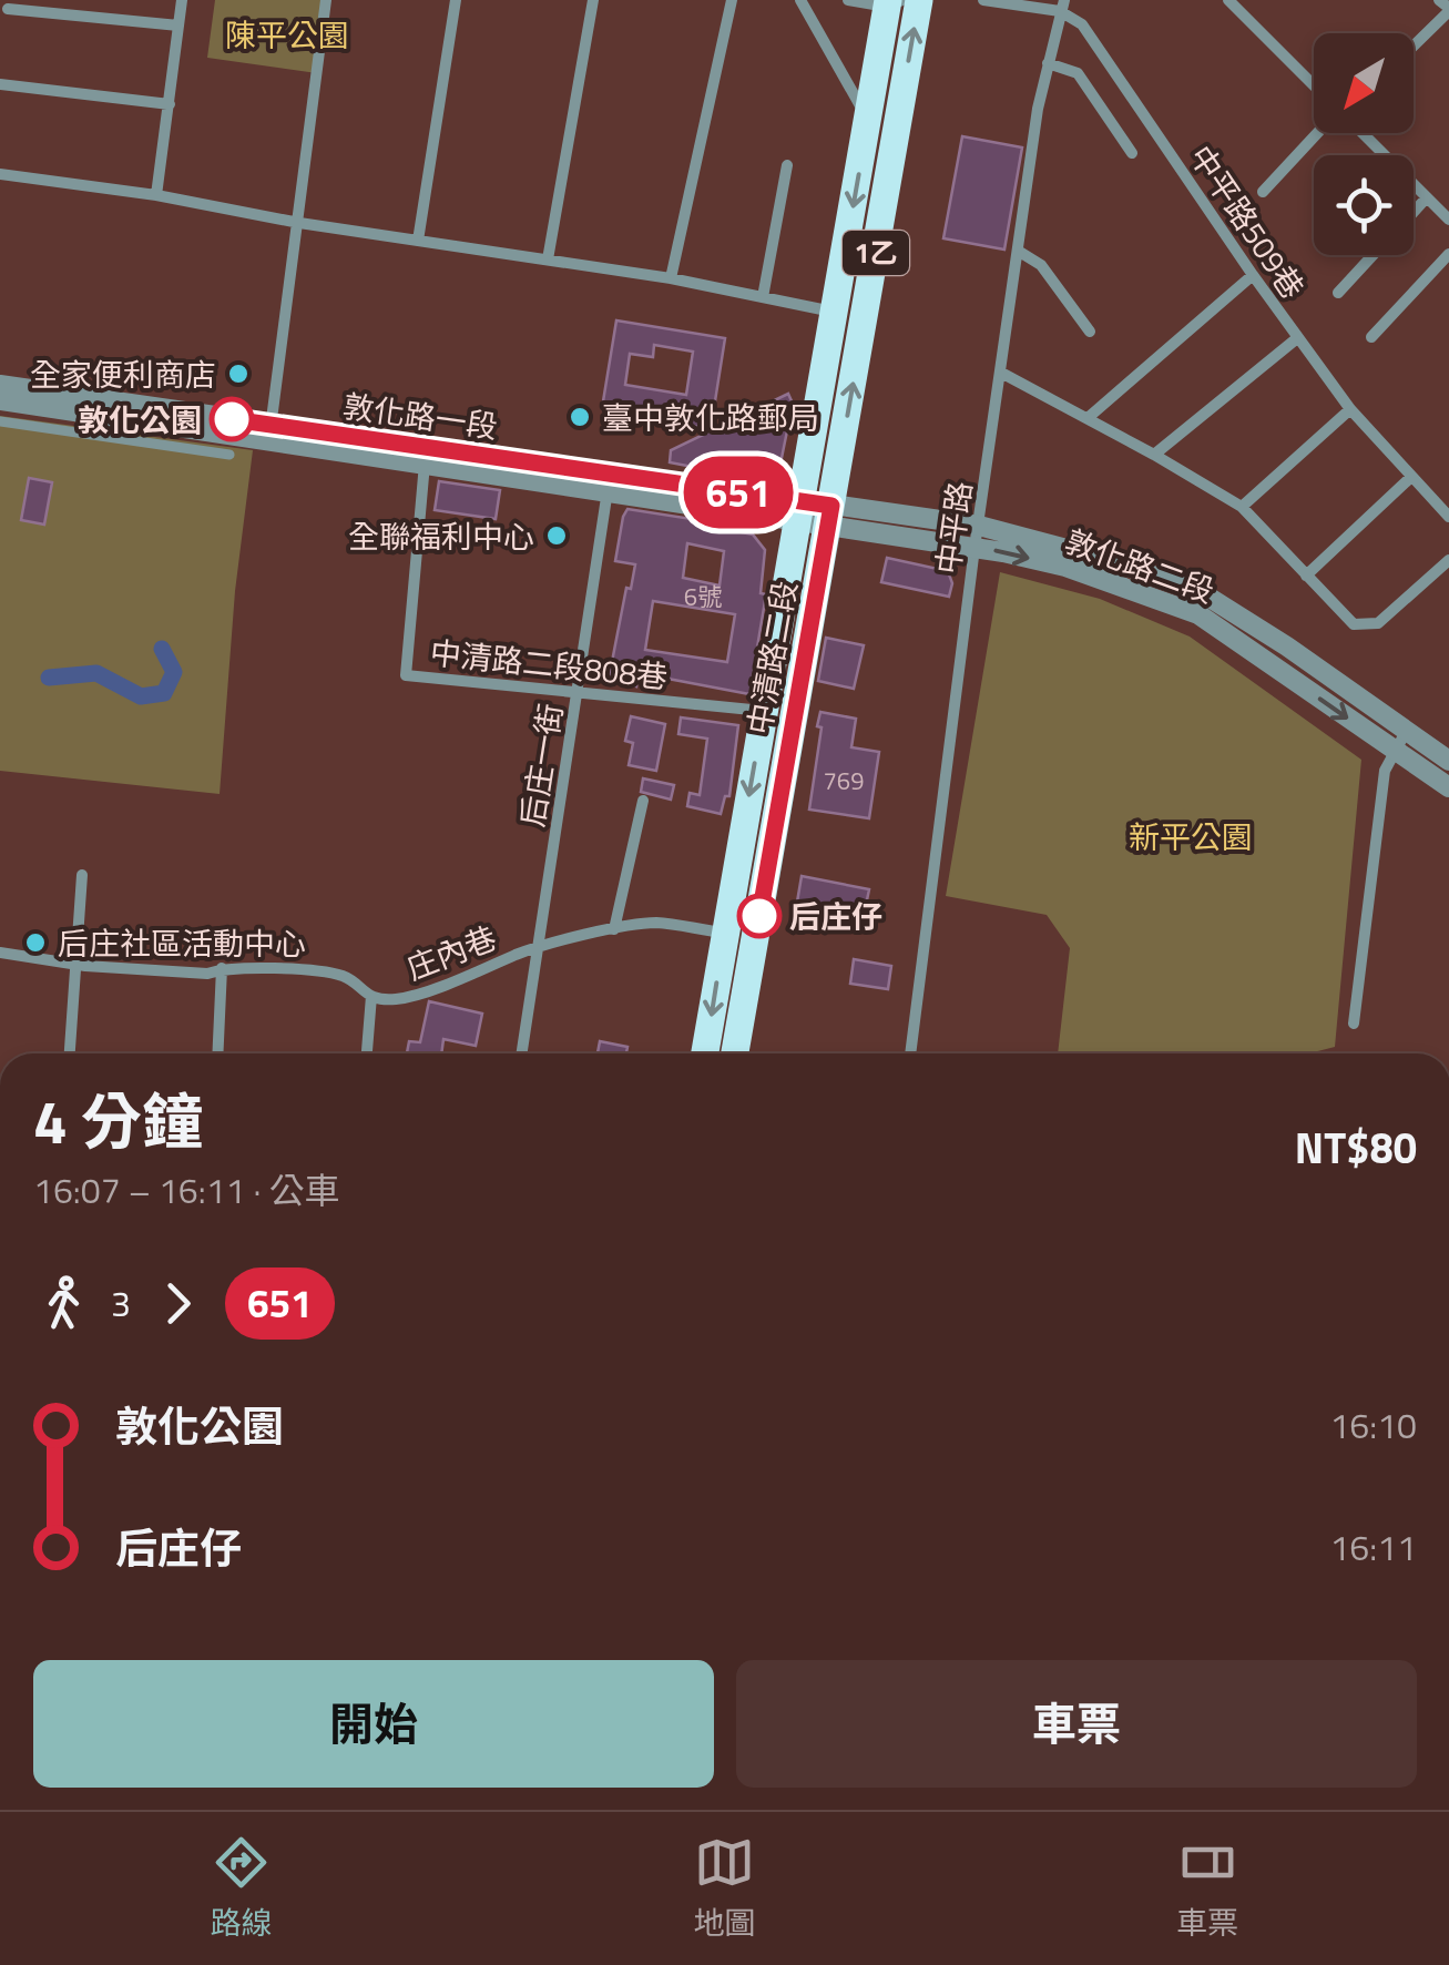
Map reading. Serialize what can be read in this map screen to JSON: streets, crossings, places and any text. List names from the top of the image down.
{
  "streets": {
    "main road": ["1乙", "中清路二段"],
    "street": [
      "中平路509巷",
      "敦化路一段",
      "中平路",
      "敦化路二段",
      "中清路二段808巷",
      "后庄一街",
      "庄內巷"
    ]
  },
  "crossings": [
    ["中平路509巷", "中平路"],
    ["敦化路一段", "敦化路二段"],
    ["敦化路一段", "中清路二段"],
    ["敦化路一段", "中清路二段808巷"],
    ["敦化路一段", "后庄一街"],
    ["中平路", "敦化路二段"],
    ["敦化路二段", "中清路二段"],
    ["中清路二段", "中清路二段808巷"],
    ["中清路二段", "庄內巷"],
    ["中清路二段808巷", "后庄一街"],
    ["后庄一街", "庄內巷"]
  ],
  "parks": ["陳平公園", "新平公園"],
  "places": [
    "全家便利商店",
    "臺中敦化路郵局",
    "敦化公園",
    "全聯福利中心",
    "后庄仔",
    "后庄社區活動中心"
  ],
  "lines": ["bus line 651"],
  "house_numbers": ["6號", "769"],
  "north": "bottom left",
  "page": {
    "on_map": "651",
    "heading": ["4 分鐘", "16:07 – 16:11 · 公車", "NT$80"],
    "legs": ["3", "651"],
    "list": [
      {
        "name": "敦化公園",
        "value": "16:10"
      },
      {
        "name": "后庄仔",
        "value": "16:11"
      }
    ],
    "buttons": ["開始", "車票"],
    "tabs": ["路線", "地圖", "車票"]
  }
}
